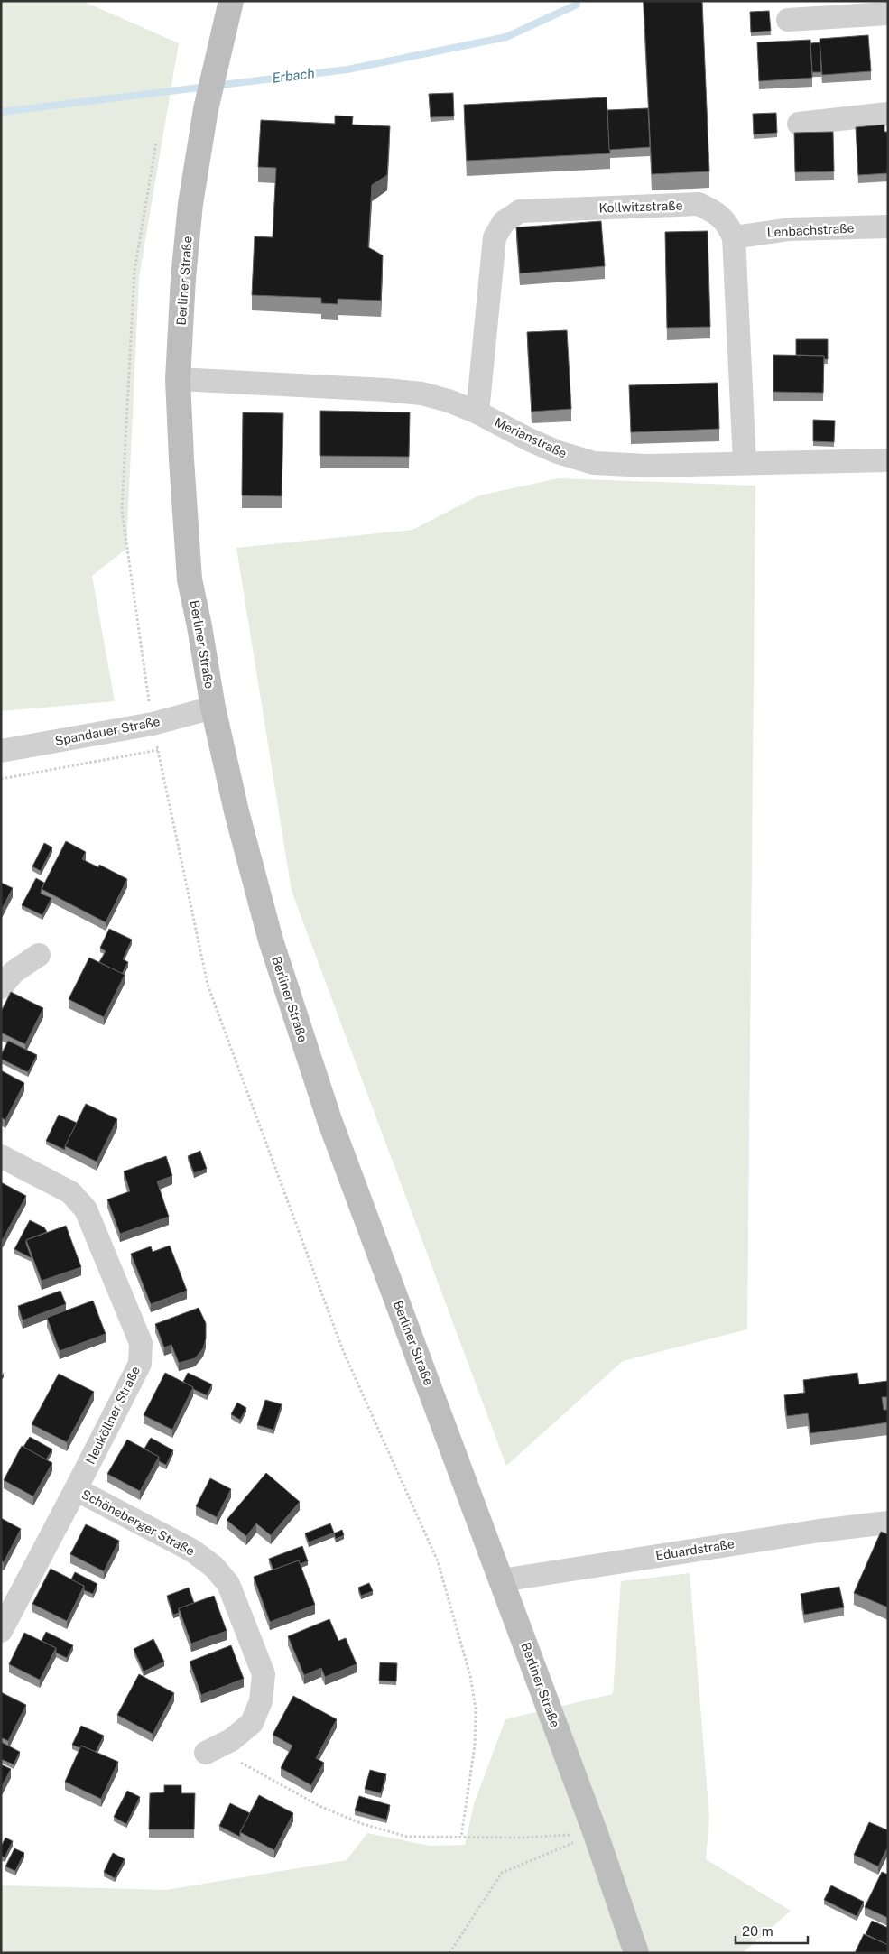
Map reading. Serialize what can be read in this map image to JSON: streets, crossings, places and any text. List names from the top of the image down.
{
  "streets": {
    "street": [
      "Kollwitzstraße",
      "Lenbachstraße",
      "Berliner Straße",
      "Merianstraße",
      "Spandauer Straße",
      "Neuköllner Straße",
      "Schöneberger Straße",
      "Eduardstraße"
    ]
  },
  "crossings": [
    ["Kollwitzstraße", "Lenbachstraße"],
    ["Kollwitzstraße", "Merianstraße"],
    ["Berliner Straße", "Merianstraße"],
    ["Berliner Straße", "Spandauer Straße"],
    ["Berliner Straße", "Eduardstraße"],
    ["Neuköllner Straße", "Schöneberger Straße"]
  ],
  "water": ["Erbach"],
  "scale_bar": "20 m"
}
